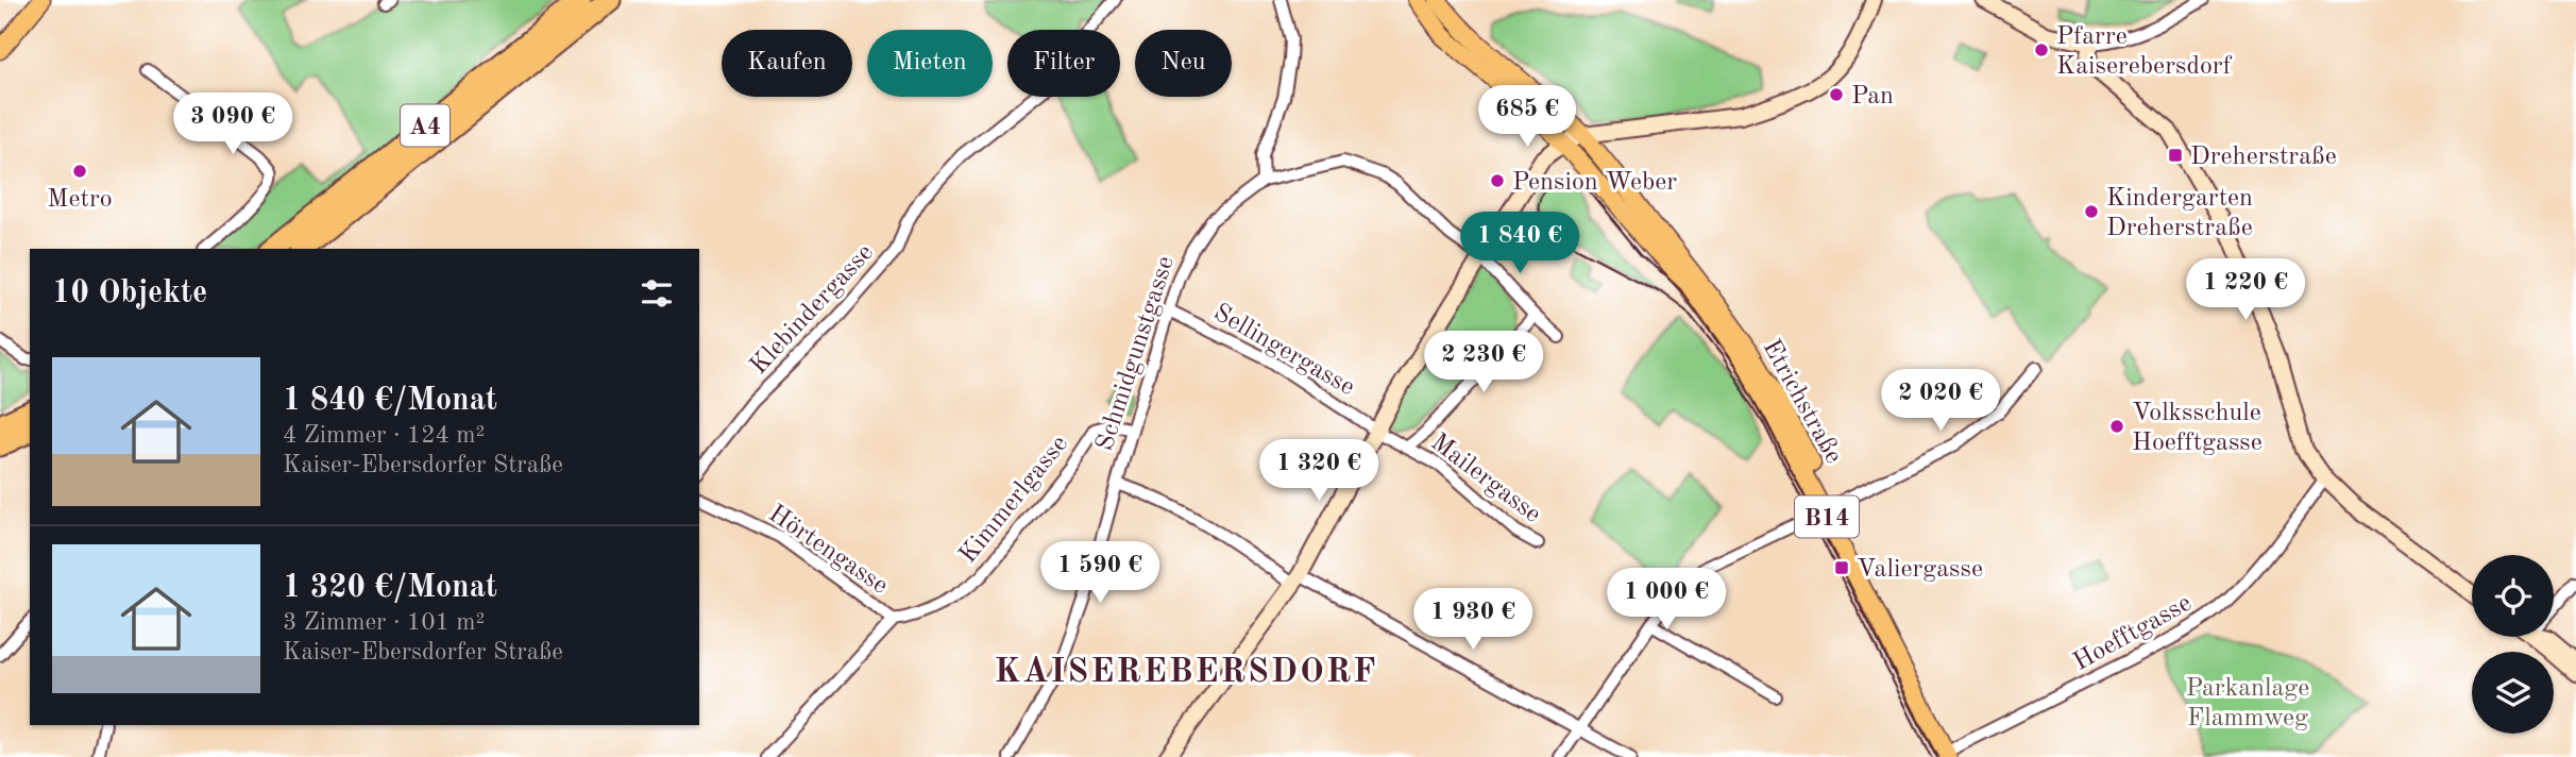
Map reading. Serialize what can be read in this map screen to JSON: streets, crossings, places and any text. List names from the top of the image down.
{
  "streets": {
    "highway": ["A4"],
    "main road": ["Etrichstraße", "B14"],
    "street": [
      "Klebindergasse",
      "Sellingergasse",
      "Schmidgunstgasse",
      "Mailergasse",
      "Kimmerlgasse",
      "Hörtengasse",
      "Hoefftgasse"
    ]
  },
  "crossings": [
    ["Sellingergasse", "Schmidgunstgasse"],
    ["Sellingergasse", "Mailergasse"],
    ["Schmidgunstgasse", "Kimmerlgasse"],
    ["Etrichstraße", "B14"],
    ["Etrichstraße", "Hoefftgasse"],
    ["Kimmerlgasse", "Hörtengasse"]
  ],
  "districts": ["KAISEREBERSDORF"],
  "parks": ["Parkanlage Flammweg"],
  "places": {
    "other": [
      "Pfarre Kaiserebersdorf",
      "Pan",
      "Metro",
      "Pension Weber",
      "Kindergarten Dreherstraße",
      "Volksschule Hoefftgasse"
    ],
    "transit": ["Dreherstraße", "Valiergasse"]
  },
  "page": {
    "chip": [
      "Kaufen",
      "Mieten",
      "Filter",
      "Neu"
    ],
    "price": [
      "685 €",
      "3 090 €",
      "1 840 €",
      "1 220 €",
      "2 230 €",
      "2 020 €",
      "1 320 €",
      "1 590 €",
      "1 000 €",
      "1 930 €"
    ],
    "heading": "10 Objekte",
    "list": [
      {
        "name": "1 840 €/Monat",
        "note": "4 Zimmer · 124 m² · Kaiser-Ebersdorfer Straße"
      },
      {
        "name": "1 320 €/Monat",
        "note": "3 Zimmer · 101 m² · Kaiser-Ebersdorfer Straße"
      }
    ]
  }
}
